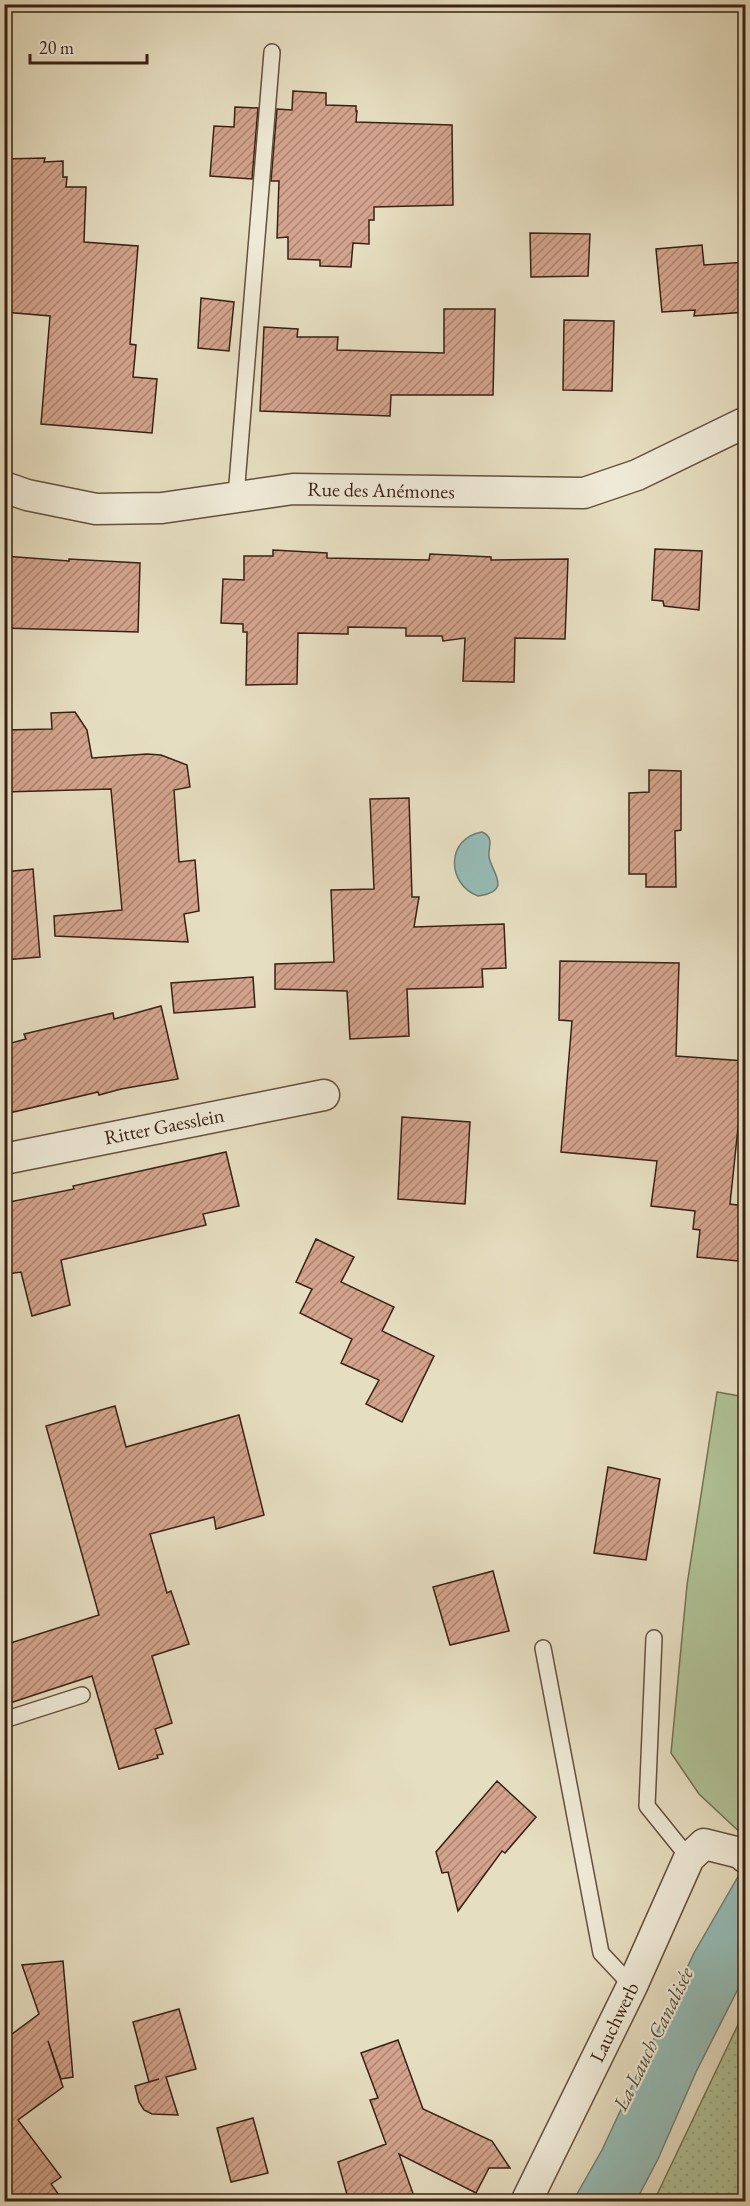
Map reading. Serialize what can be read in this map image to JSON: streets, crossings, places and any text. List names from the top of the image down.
{
  "streets": {
    "street": ["Rue des Anémones", "Ritter Gaesslein", "Lauchwerb"]
  },
  "water": ["La Lauch Canalisée"],
  "scale_bar": "20 m"
}
